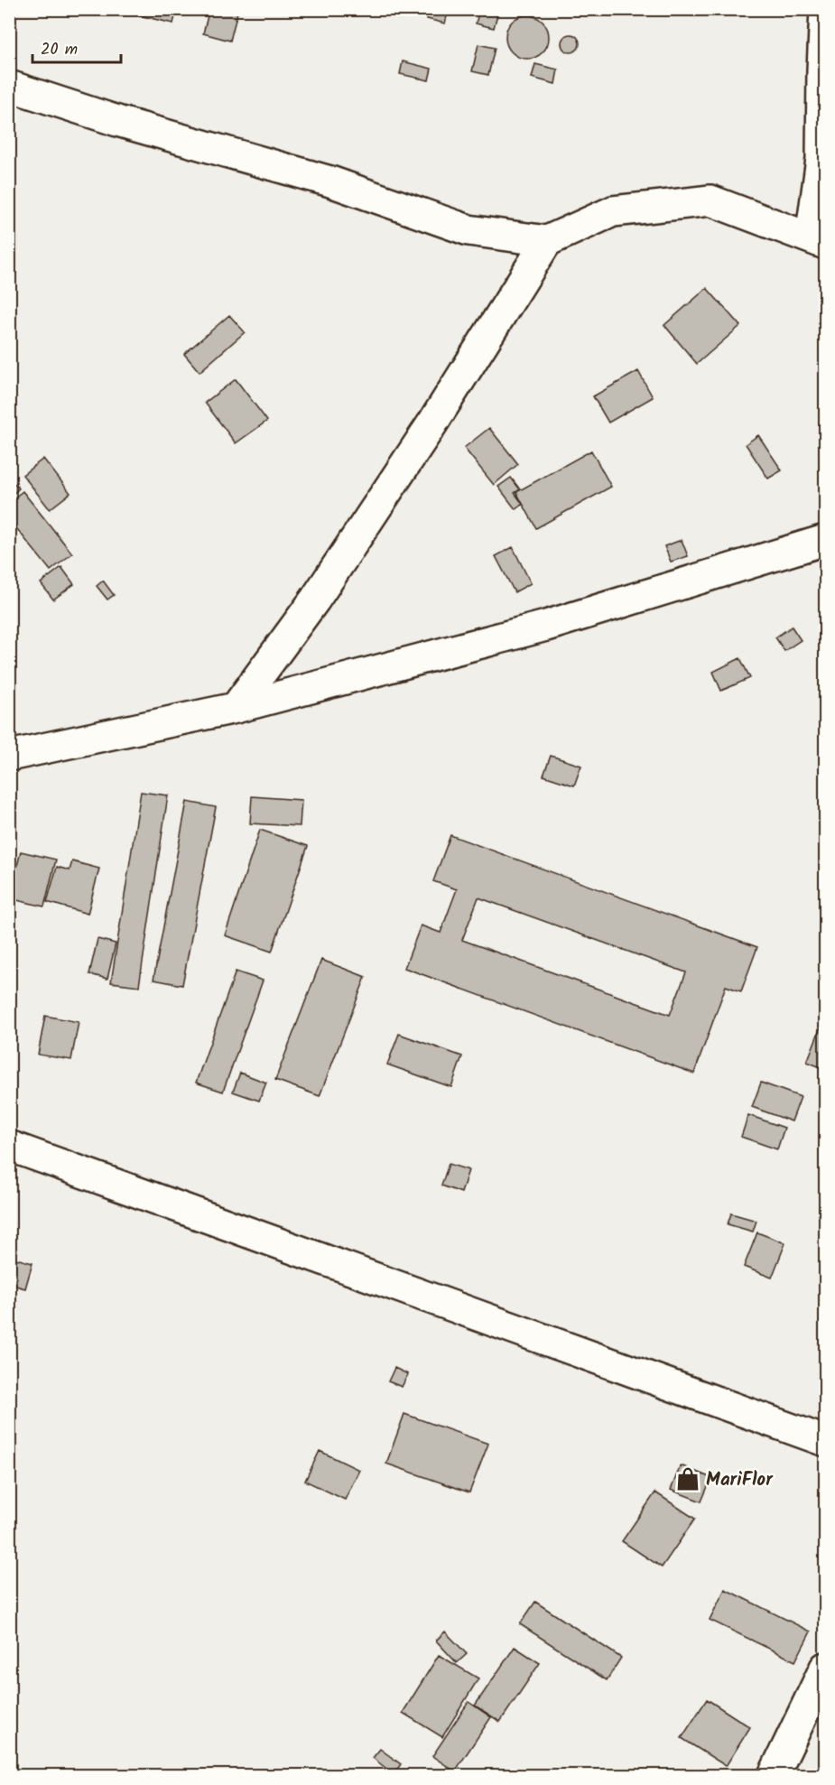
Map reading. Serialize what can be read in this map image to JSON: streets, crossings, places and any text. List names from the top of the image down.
{
  "places": {
    "shop": ["MariFlor"]
  },
  "scale_bar": "20 m"
}
